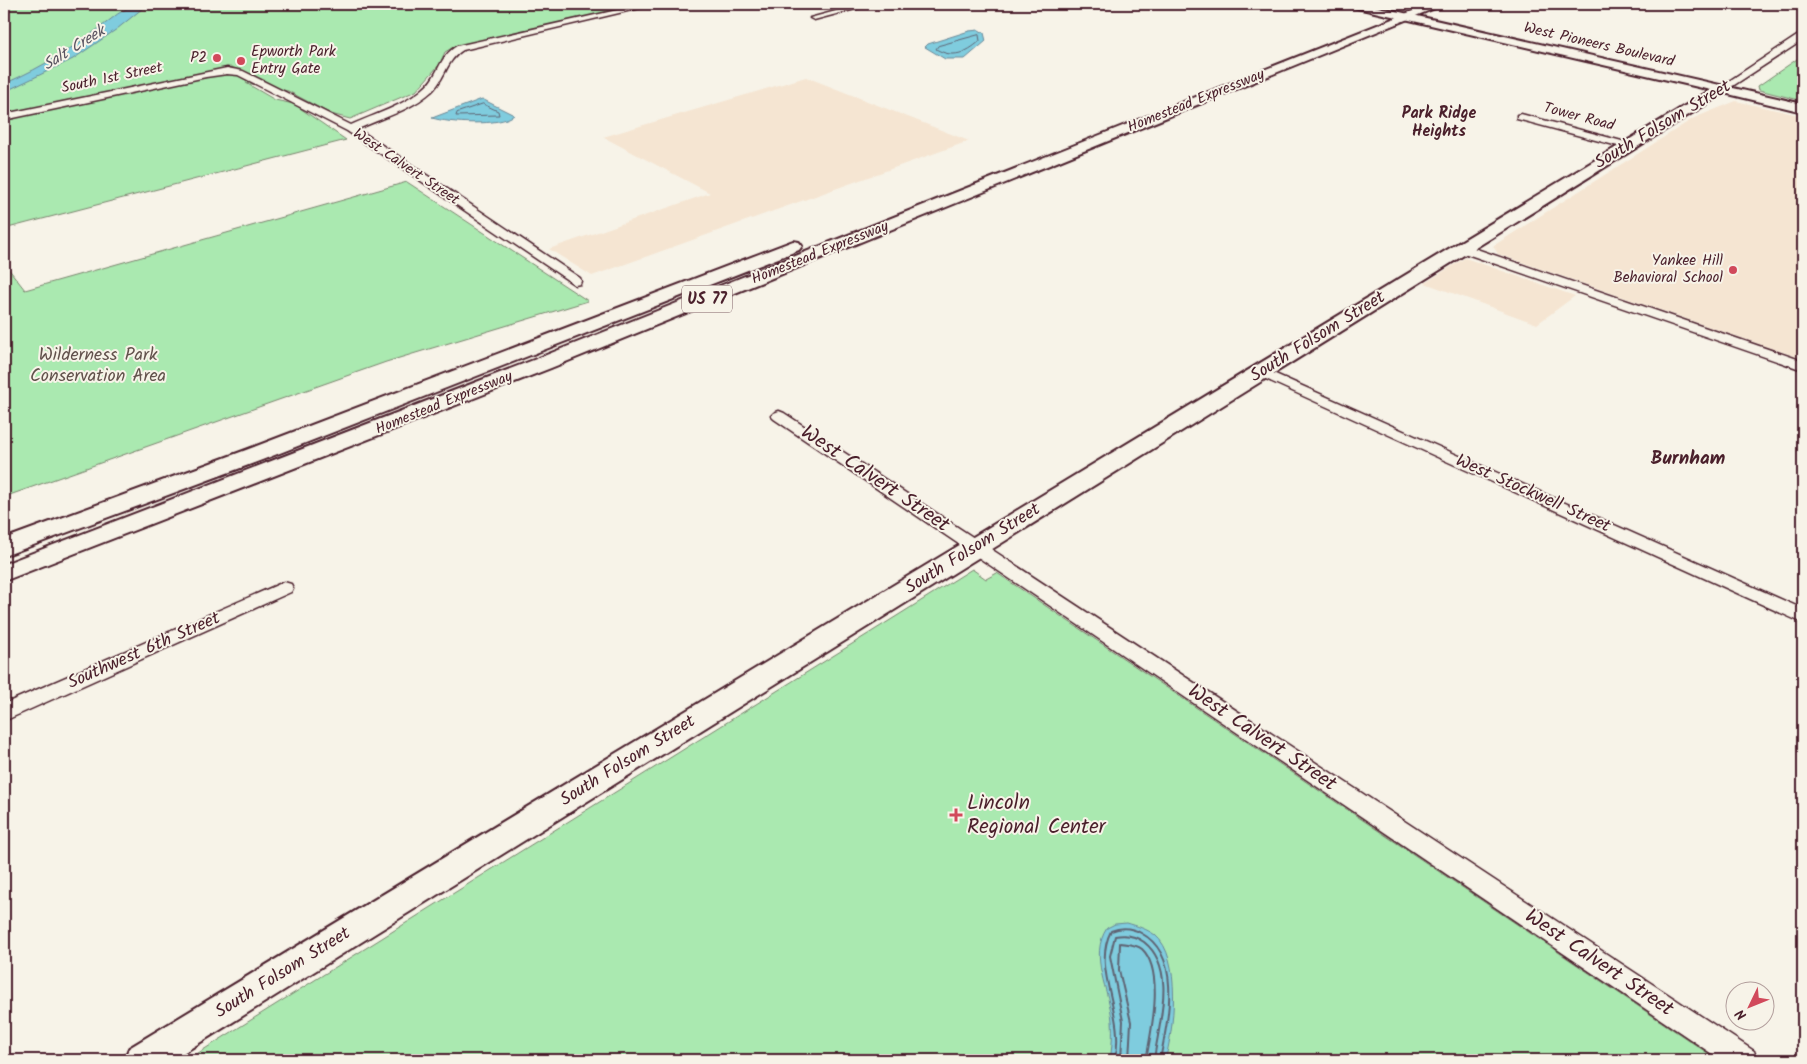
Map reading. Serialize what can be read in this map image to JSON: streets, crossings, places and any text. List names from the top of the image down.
{
  "streets": {
    "highway": ["Homestead Expressway", "US 77"],
    "main road": ["West Pioneers Boulevard", "South Folsom Street"],
    "street": [
      "South 1st Street",
      "Tower Road",
      "West Calvert Street",
      "West Stockwell Street",
      "Southwest 6th Street"
    ]
  },
  "crossings": [
    ["West Pioneers Boulevard", "Homestead Expressway"],
    ["West Pioneers Boulevard", "South Folsom Street"],
    ["South 1st Street", "West Calvert Street"],
    ["Tower Road", "South Folsom Street"],
    ["South Folsom Street", "West Calvert Street"],
    ["South Folsom Street", "West Stockwell Street"]
  ],
  "districts": ["Park Ridge Heights", "Burnham"],
  "water": ["Salt Creek"],
  "parks": ["Wilderness Park Conservation Area"],
  "places": {
    "other": ["P2", "Epworth Park Entry Gate", "Yankee Hill Behavioral School"],
    "health": ["Lincoln Regional Center"]
  },
  "north": "bottom left"
}
